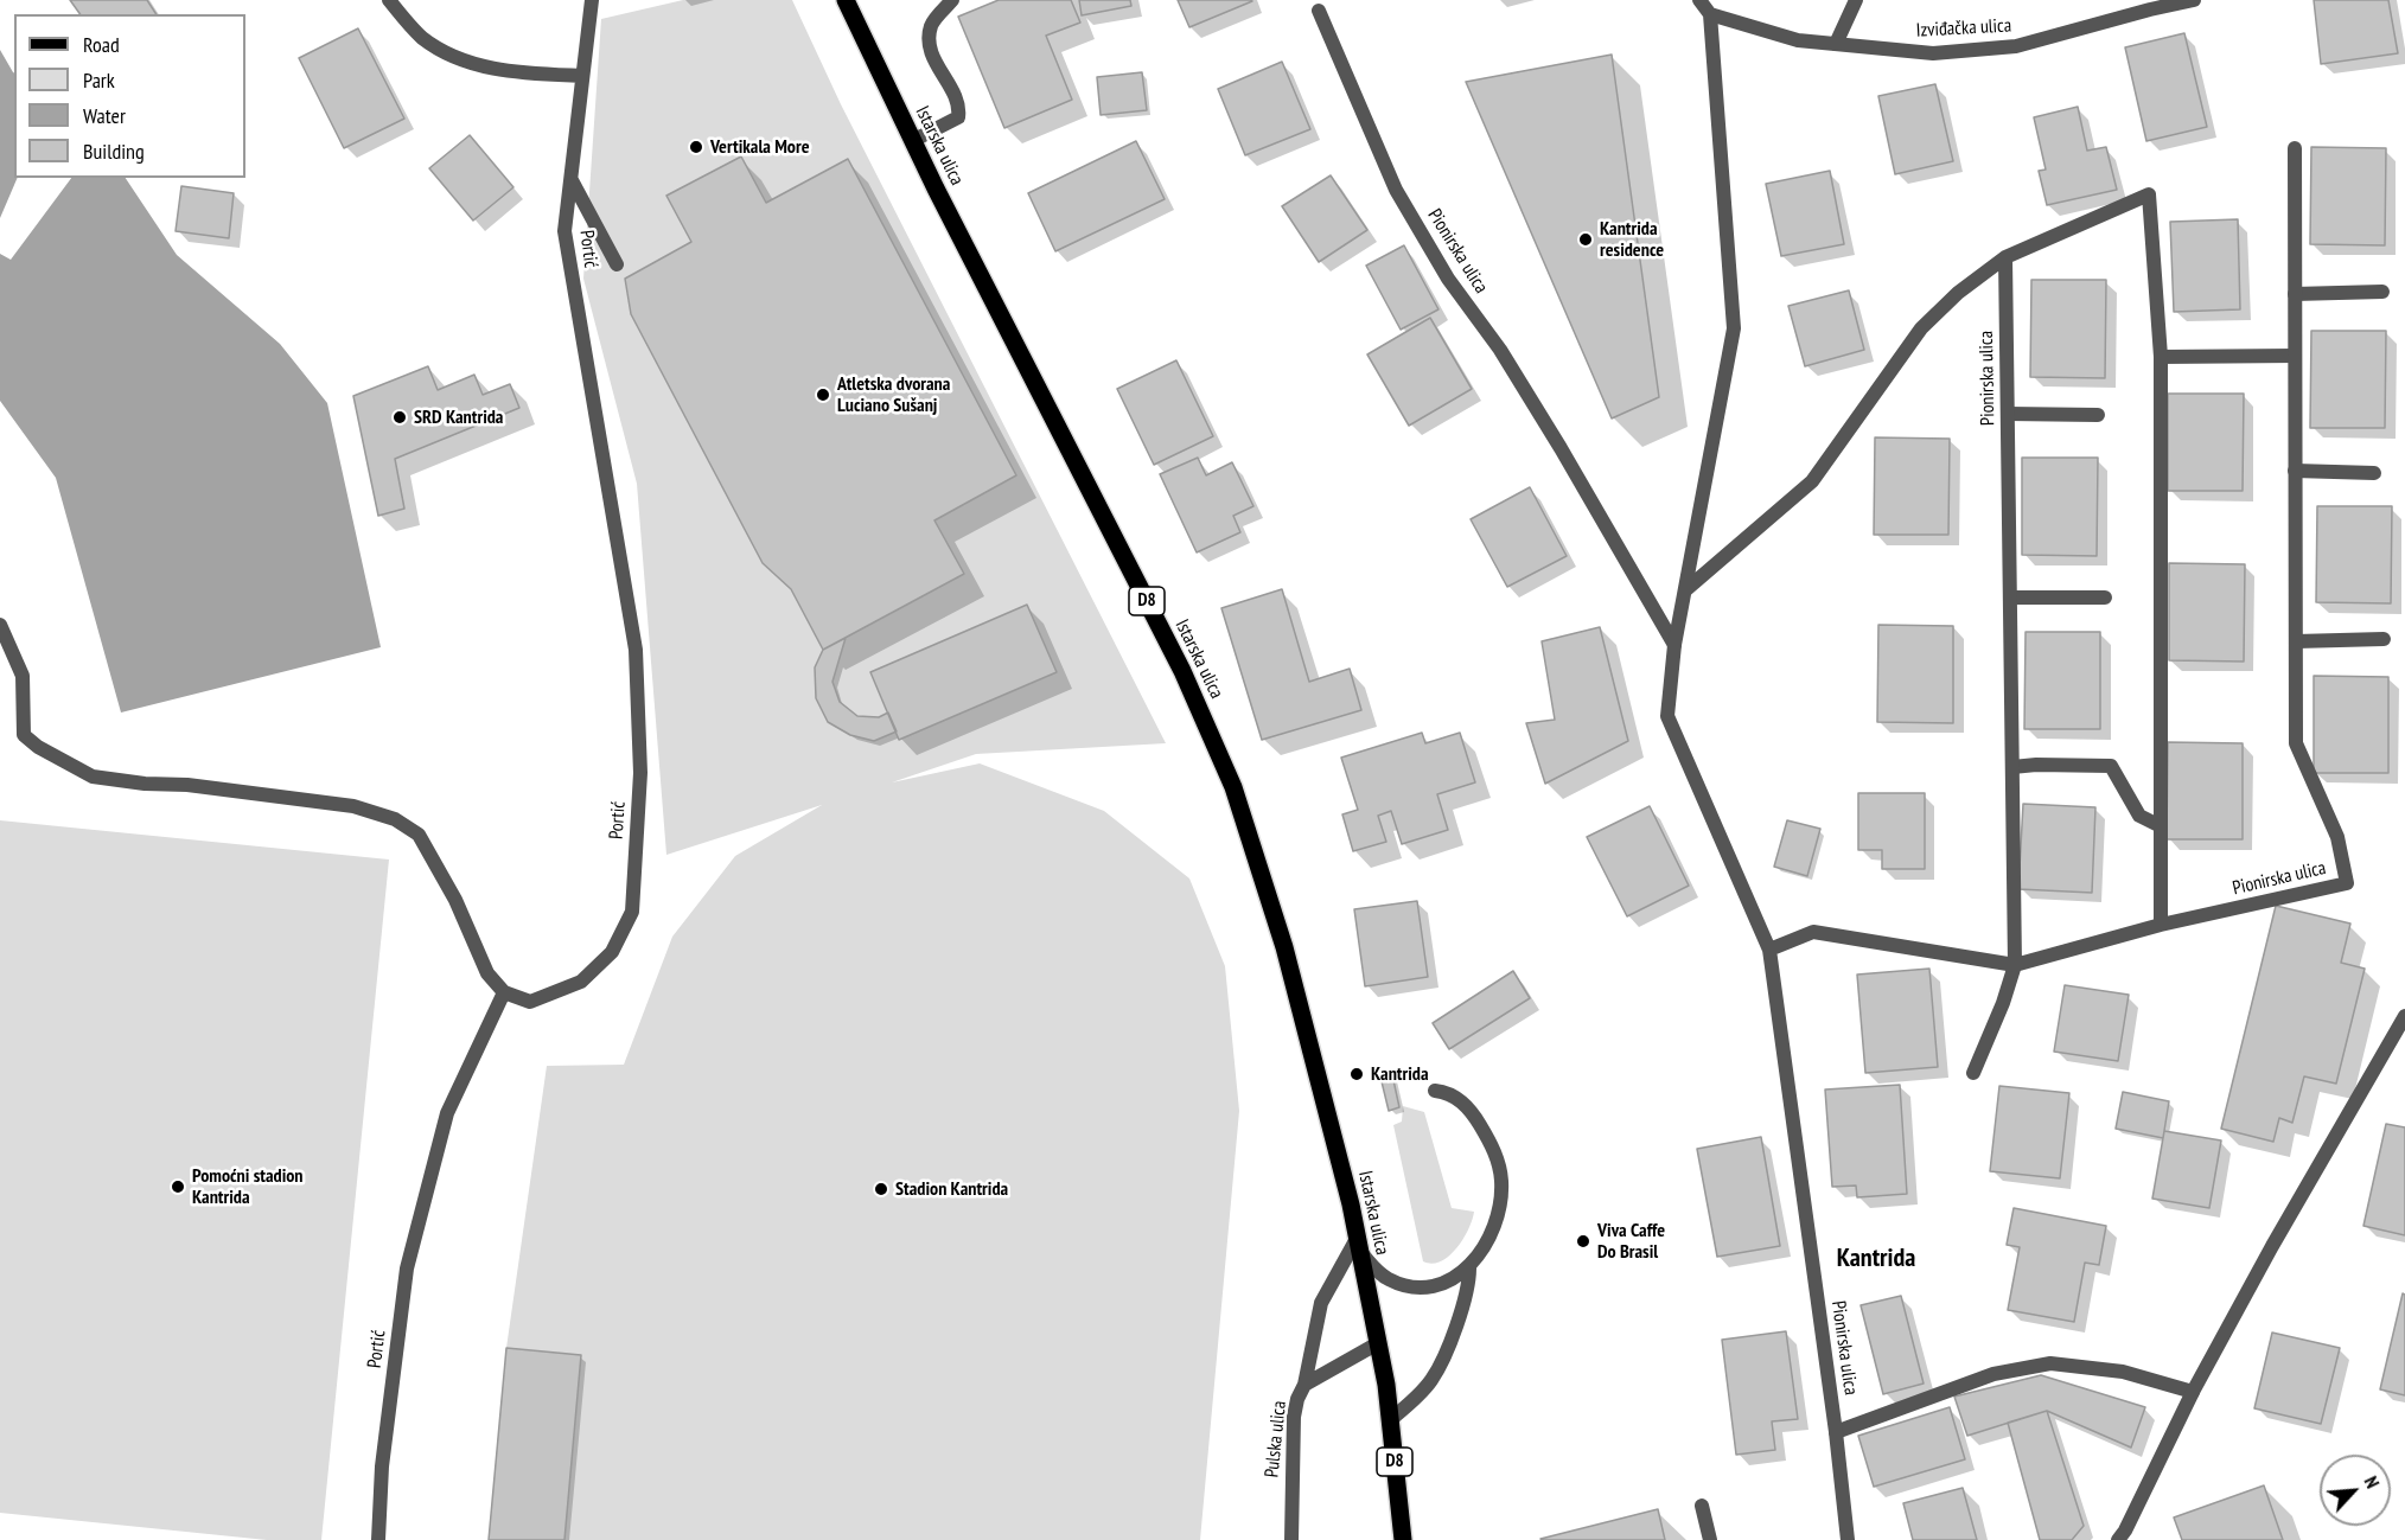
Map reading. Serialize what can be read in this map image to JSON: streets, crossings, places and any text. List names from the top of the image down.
{
  "streets": {
    "main road": ["Istarska ulica", "D8"],
    "street": [
      "Izviđačka ulica",
      "Portić",
      "Pionirska ulica",
      "Pulska ulica"
    ]
  },
  "crossings": [
    ["Izviđačka ulica", "Pionirska ulica"],
    ["Istarska ulica", "D8"],
    ["Istarska ulica", "Pulska ulica"],
    ["D8", "Pulska ulica"]
  ],
  "districts": ["Kantrida"],
  "places": [
    "Vertikala More",
    "Kantrida residence",
    "Atletska dvorana Luciano Sušanj",
    "SRD Kantrida",
    "Kantrida",
    "Pomoćni stadion Kantrida",
    "Stadion Kantrida",
    "Viva Caffe Do Brasil"
  ],
  "legend": [
    "Road",
    "Park",
    "Water",
    "Building"
  ],
  "north": "top right"
}
